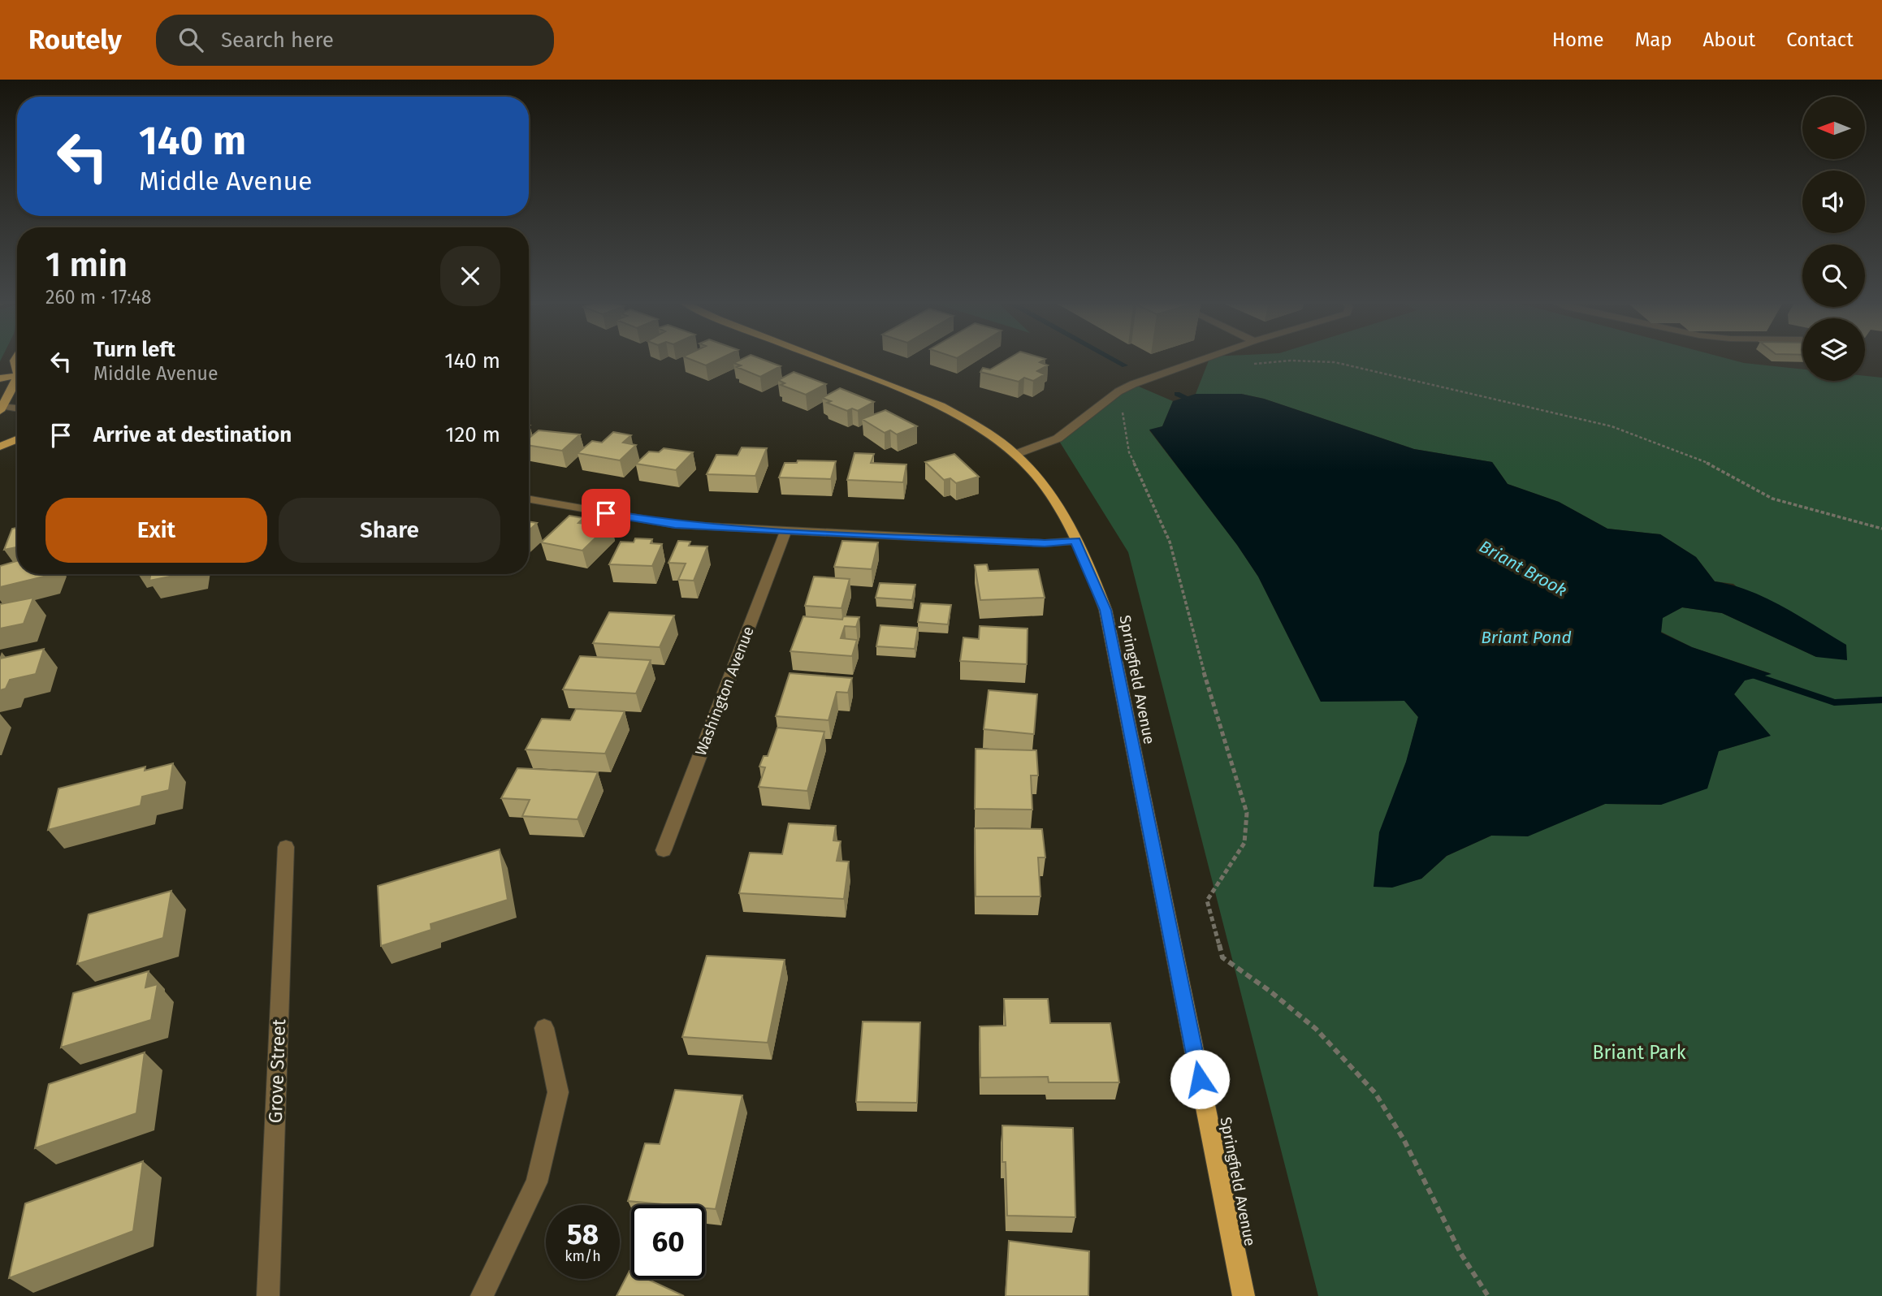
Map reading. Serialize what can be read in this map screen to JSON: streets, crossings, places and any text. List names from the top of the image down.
{
  "streets": {
    "main road": ["Springfield Avenue"],
    "street": ["Washington Avenue", "Grove Street"]
  },
  "water": ["Briant Brook", "Briant Pond"],
  "parks": ["Briant Park"],
  "north": "left",
  "page": {
    "header": "Routely",
    "search": "Search here",
    "nav": [
      "Home",
      "Map",
      "About",
      "Contact"
    ],
    "turn": ["140 m", "Middle Avenue"],
    "heading": ["1 min", "260 m · 17:48"],
    "list": [
      {
        "name": "Turn left",
        "note": "Middle Avenue",
        "value": "140 m"
      },
      {
        "name": "Arrive at destination",
        "value": "120 m"
      }
    ],
    "buttons": ["Exit", "Share"],
    "speed": "58 km/h",
    "limit": "60"
  }
}
